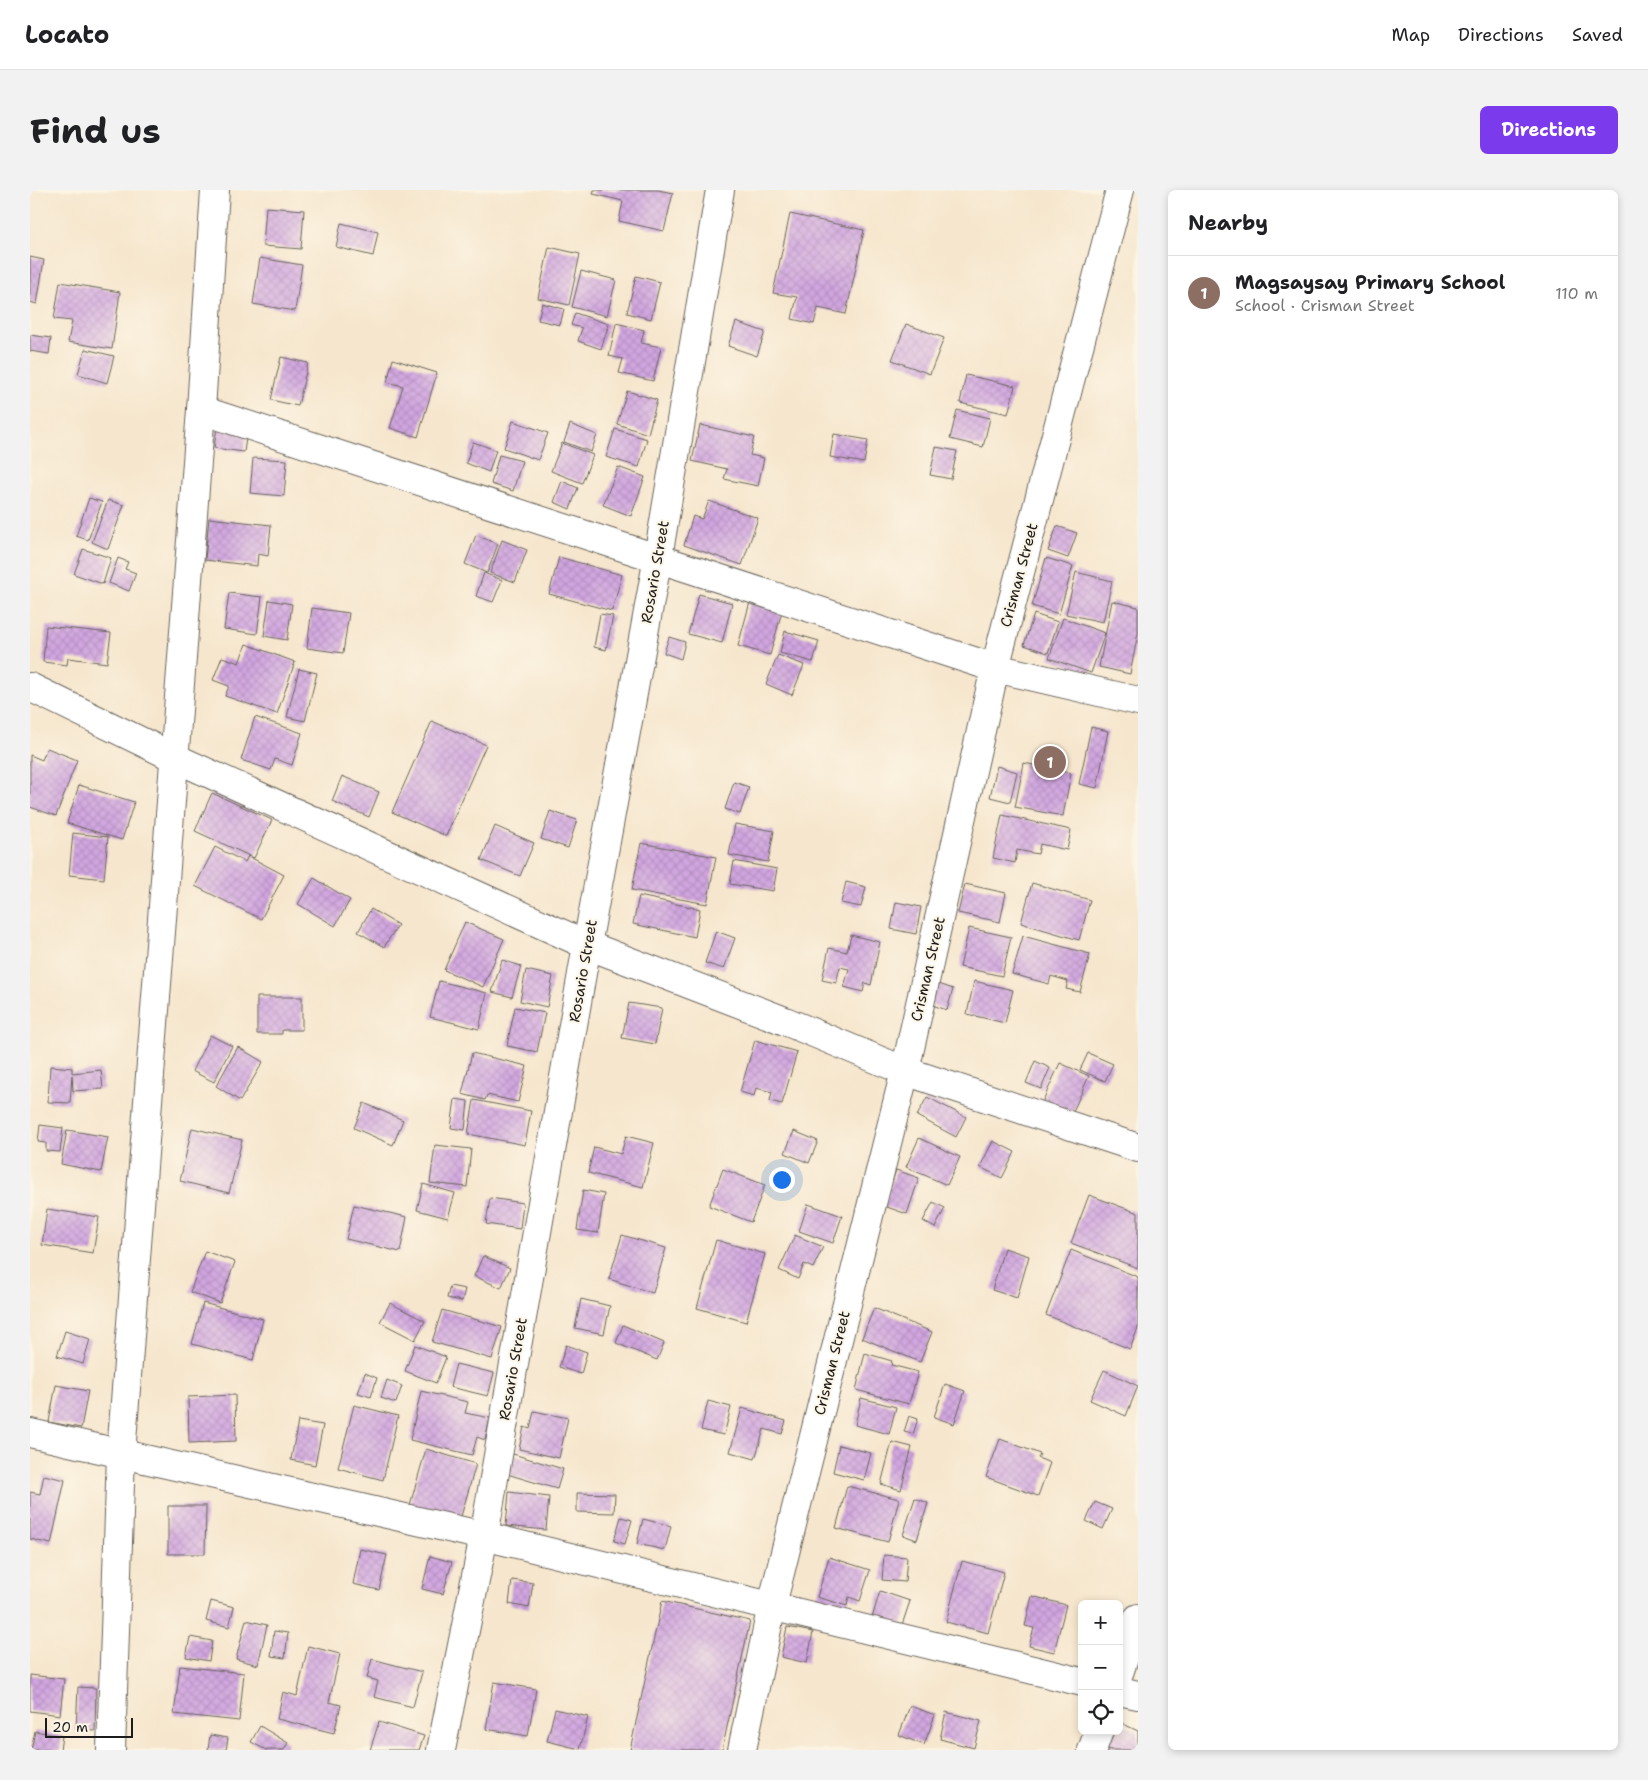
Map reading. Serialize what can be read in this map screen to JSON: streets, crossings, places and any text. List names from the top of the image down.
{
  "streets": {
    "street": ["Rosario Street", "Crisman Street"]
  },
  "scale_bar": "20 m",
  "page": {
    "header": "Locato",
    "nav": ["Map", "Directions", "Saved"],
    "buttons": "Directions",
    "title": "Find us",
    "heading": "Nearby",
    "list": [
      {
        "mark": "1",
        "name": "Magsaysay Primary School",
        "note": "School · Crisman Street",
        "value": "110 m"
      }
    ],
    "pins": "1",
    "map_buttons": ["+", "−"],
    "scale": "20 m"
  }
}
